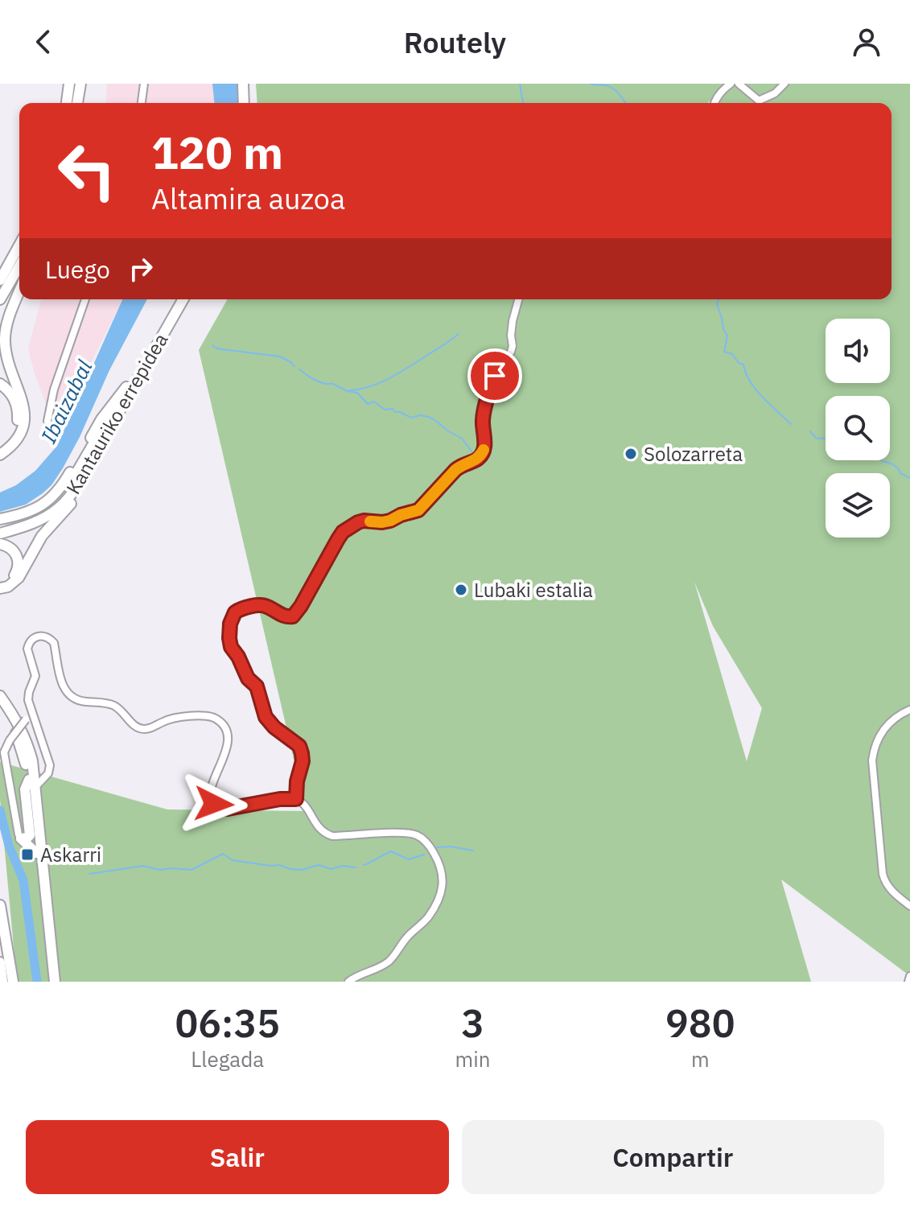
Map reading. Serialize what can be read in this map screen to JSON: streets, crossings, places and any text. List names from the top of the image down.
{
  "streets": {
    "highway": ["Kantauriko errepidea"]
  },
  "water": ["Ibaizabal"],
  "places": {
    "other": ["Solozarreta", "Lubaki estalia"],
    "transit": ["Askarri"]
  },
  "page": {
    "header": "Routely",
    "turn": ["120 m", "Altamira auzoa"],
    "then": "Luego",
    "eta": [
      "06:35",
      "Llegada",
      "3",
      "min",
      "980",
      "m"
    ],
    "buttons": ["Salir", "Compartir"]
  }
}
